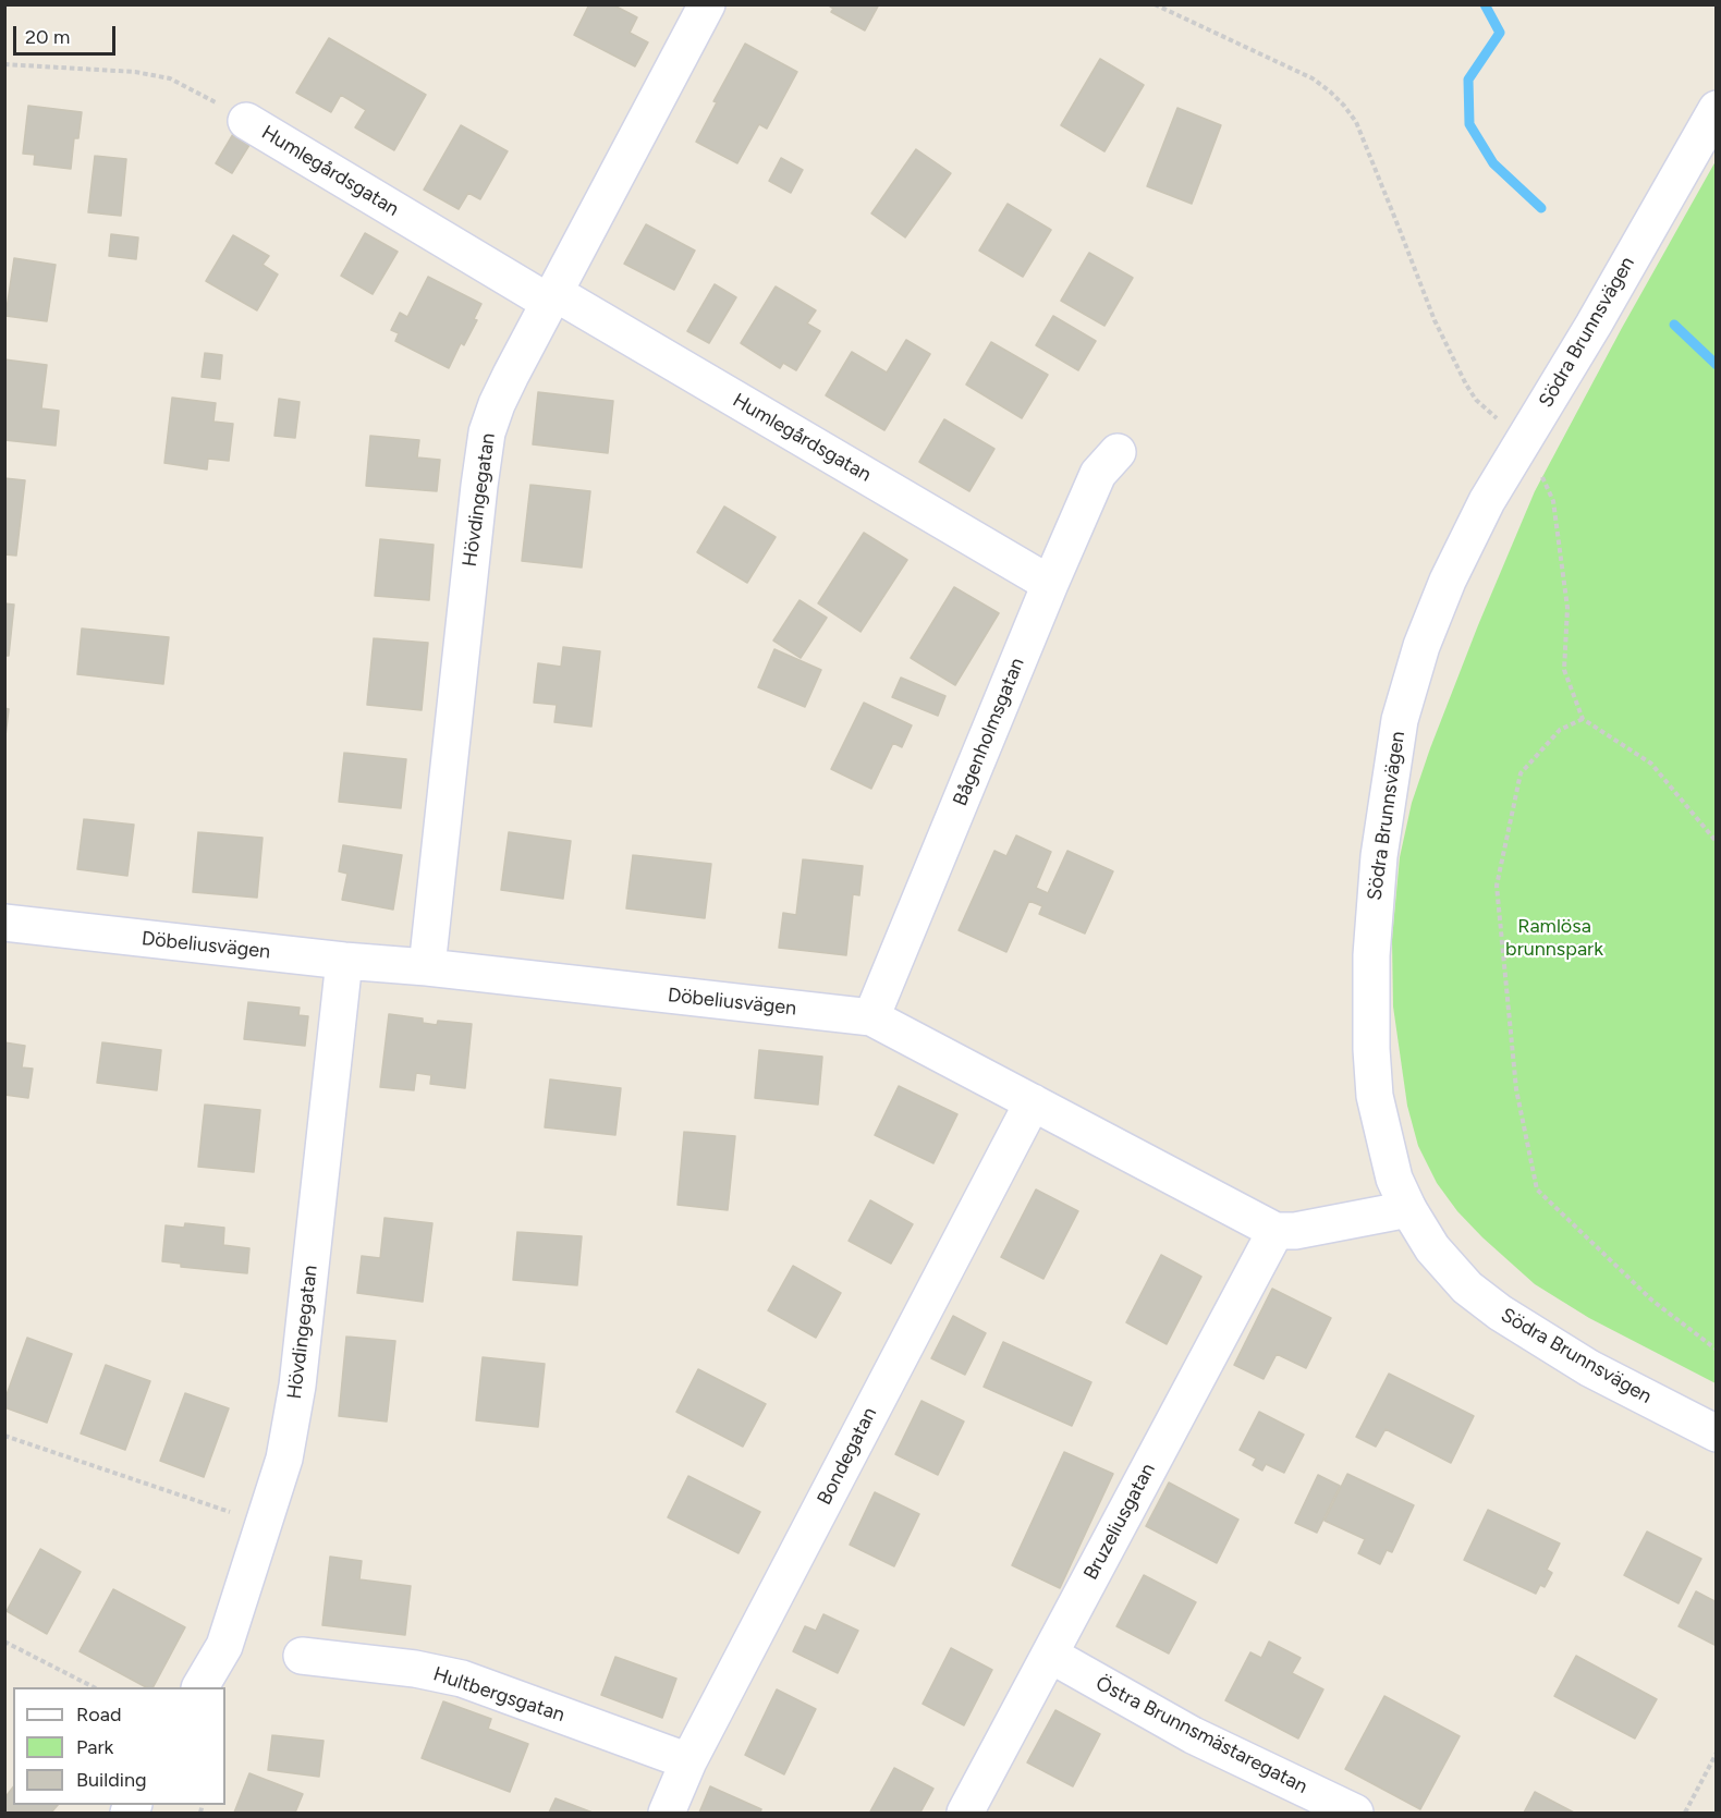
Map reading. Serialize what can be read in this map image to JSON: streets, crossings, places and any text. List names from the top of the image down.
{
  "streets": {
    "street": [
      "Humlegårdsgatan",
      "Södra Brunnsvägen",
      "Hövdingegatan",
      "Bågenholmsgatan",
      "Döbeliusvägen",
      "Bondegatan",
      "Bruzeliusgatan",
      "Hultbergsgatan",
      "Östra Brunnsmästaregatan"
    ]
  },
  "crossings": [
    ["Humlegårdsgatan", "Hövdingegatan"],
    ["Humlegårdsgatan", "Bågenholmsgatan"],
    ["Hövdingegatan", "Döbeliusvägen"],
    ["Bågenholmsgatan", "Döbeliusvägen"],
    ["Döbeliusvägen", "Bondegatan"],
    ["Döbeliusvägen", "Bruzeliusgatan"],
    ["Bondegatan", "Hultbergsgatan"],
    ["Bruzeliusgatan", "Östra Brunnsmästaregatan"]
  ],
  "parks": ["Ramlösa brunnspark"],
  "legend": ["Road", "Park", "Building"],
  "scale_bar": "20 m"
}
